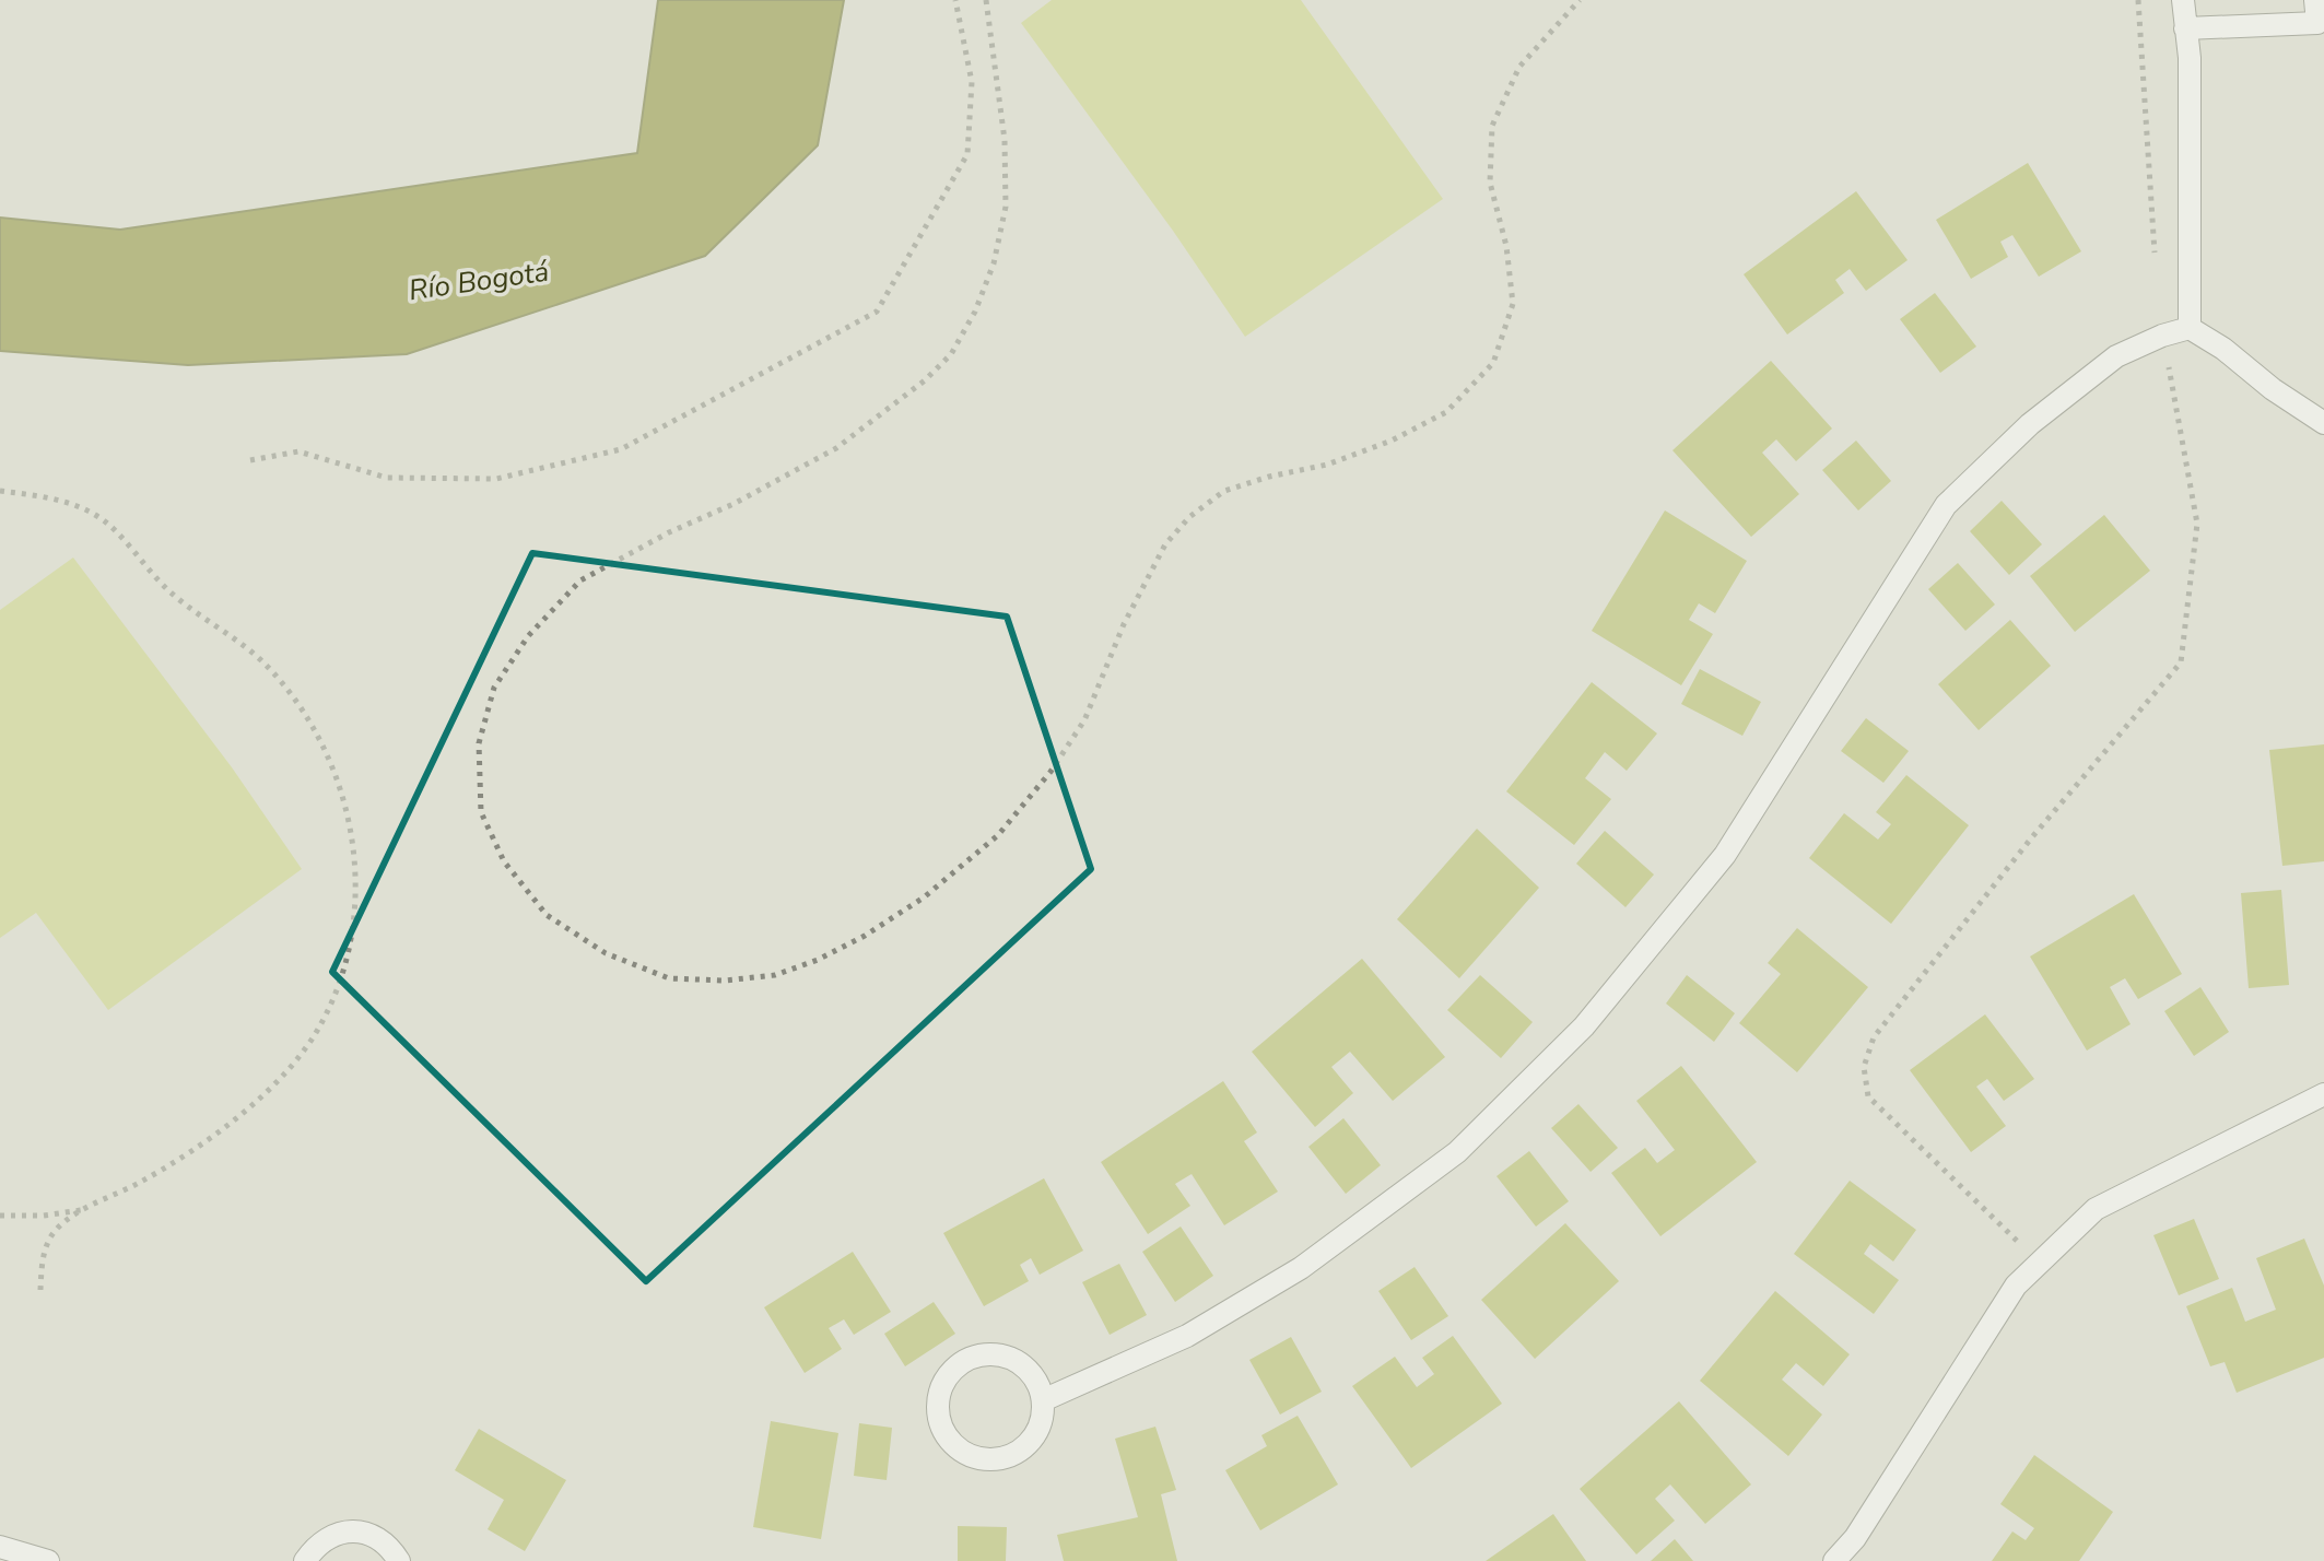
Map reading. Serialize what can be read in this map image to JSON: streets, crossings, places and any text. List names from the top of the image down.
{
  "water": ["Río Bogotá"]
}
